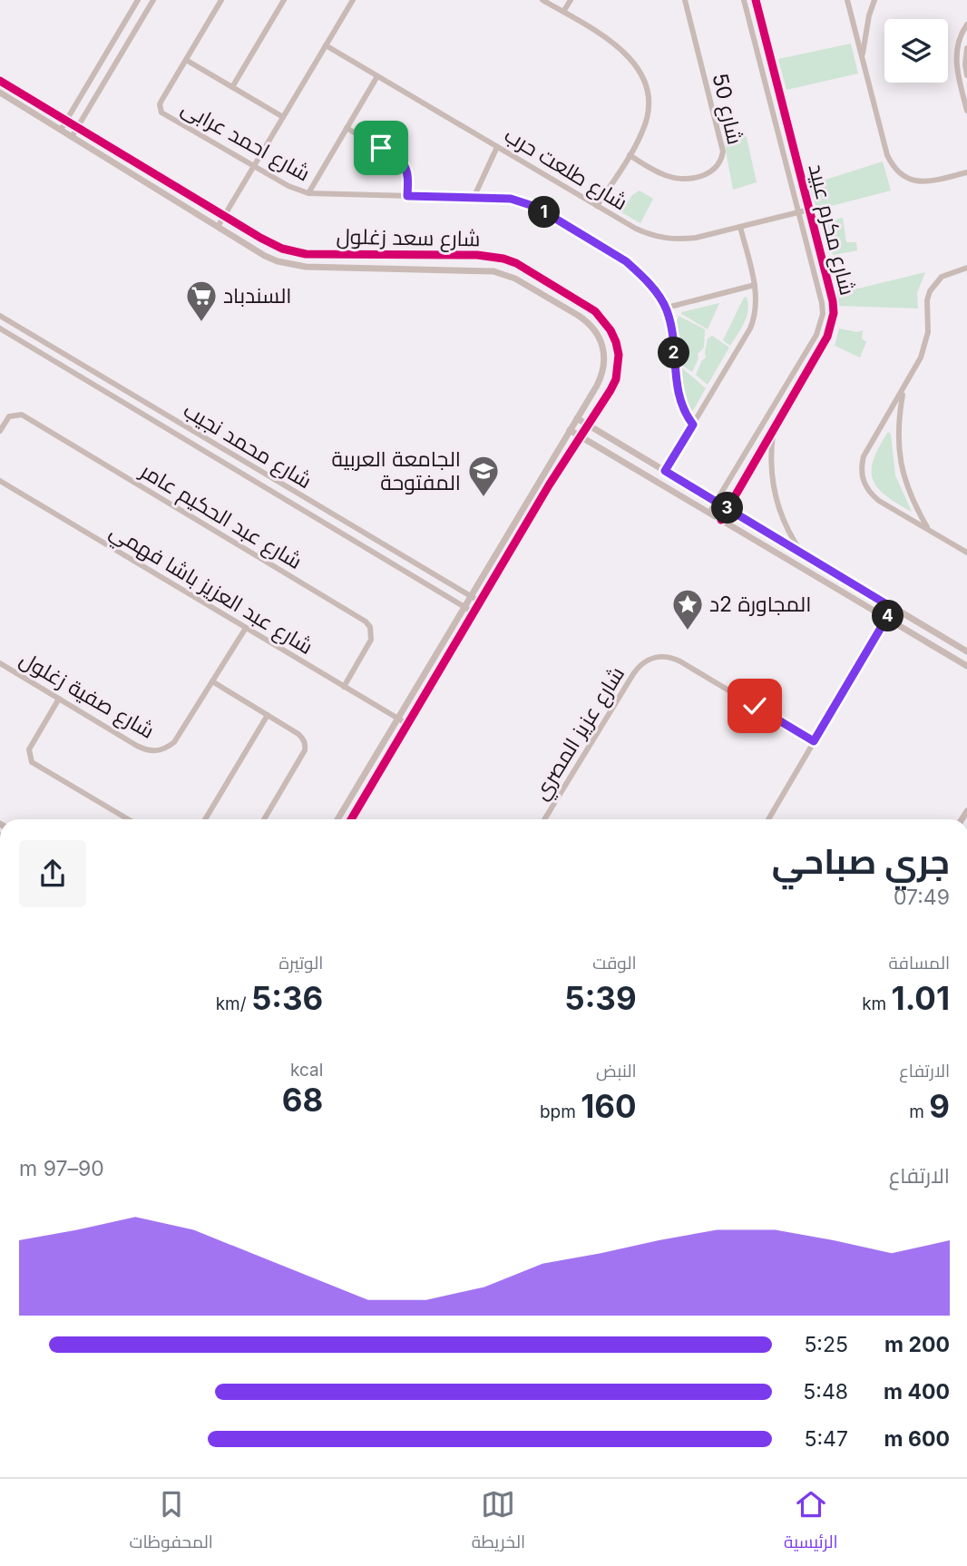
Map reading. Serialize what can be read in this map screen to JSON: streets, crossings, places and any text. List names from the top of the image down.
{
  "streets": {
    "street": [
      "شارع 50",
      "شارع احمد عرابى",
      "شارع طلعت حرب",
      "شارع مكرم عبيد",
      "شارع سعد زغلول",
      "شارع محمد نجيب",
      "شارع عبد الحكيم عامر",
      "شارع عبد العزيز باشا فهمي",
      "شارع صفية زغلول",
      "شارع عزيز المصري"
    ]
  },
  "crossings": [
    ["شارع طلعت حرب", "شارع مكرم عبيد"],
    ["شارع سعد زغلول", "شارع محمد نجيب"],
    ["شارع سعد زغلول", "شارع عبد العزيز باشا فهمي"],
    ["شارع عبد الحكيم عامر", "شارع عبد العزيز باشا فهمي"],
    ["شارع عبد العزيز باشا فهمي", "شارع صفية زغلول"]
  ],
  "places": {
    "supermarket": ["السندباد"],
    "school or university": ["الجامعة العربية المفتوحة"],
    "place": ["المجاورة 2د"]
  },
  "page": {
    "pins": [
      "1",
      "2",
      "3",
      "4"
    ],
    "heading": ["جري صباحي", "07:49"],
    "stats": [
      ["المسافة", "1.01 km"],
      ["الوقت", "5:39"],
      ["الوتيرة", "5:36 /km"],
      ["الارتفاع", "9 m"],
      ["النبض", "160 bpm"],
      ["kcal", "68"]
    ],
    "chart": ["الارتفاع", "90–97 m"],
    "list": [
      {
        "name": "200 m",
        "note": "5:25"
      },
      {
        "name": "400 m",
        "note": "5:48"
      },
      {
        "name": "600 m",
        "note": "5:47"
      }
    ],
    "tabs": ["الرئيسية", "الخريطة", "المحفوظات"]
  }
}
